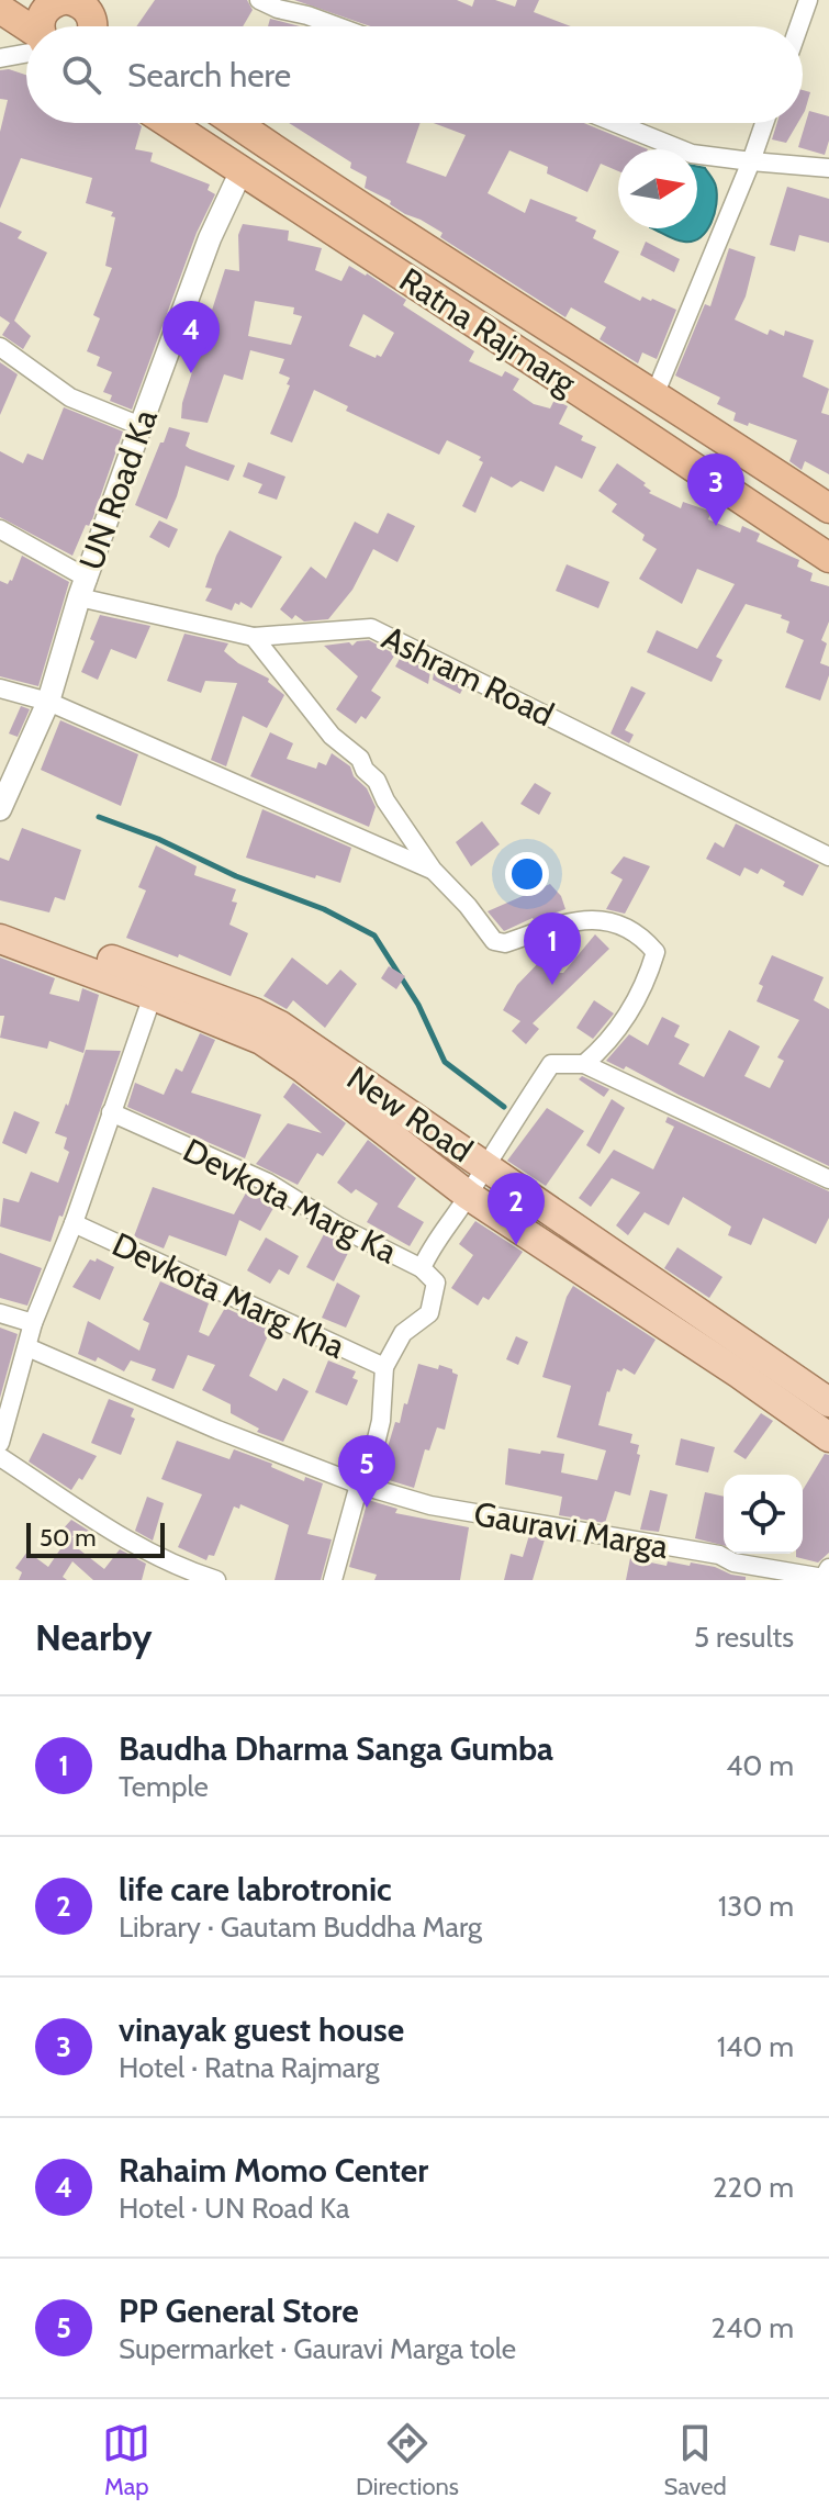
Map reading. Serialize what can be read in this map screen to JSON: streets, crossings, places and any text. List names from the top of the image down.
{
  "streets": {
    "highway": ["Ratna Rajmarg"],
    "main road": ["New Road"],
    "street": [
      "UN Road Ka",
      "Ashram Road",
      "Devkota Marg Ka",
      "Devkota Marg Kha",
      "Gauravi Marga"
    ]
  },
  "crossings": [
    ["Ratna Rajmarg", "UN Road Ka"],
    ["UN Road Ka", "Ashram Road"]
  ],
  "scale_bar": "50 m",
  "north": "right",
  "page": {
    "search": "Search here",
    "pins": [
      "4",
      "3",
      "1",
      "2",
      "5"
    ],
    "scale": "50 m",
    "heading": ["Nearby", "5 results"],
    "list": [
      {
        "mark": "1",
        "name": "Baudha Dharma Sanga Gumba",
        "note": "Temple",
        "value": "40 m"
      },
      {
        "mark": "2",
        "name": "life care labrotronic",
        "note": "Library · Gautam Buddha Marg",
        "value": "130 m"
      },
      {
        "mark": "3",
        "name": "vinayak guest house",
        "note": "Hotel · Ratna Rajmarg",
        "value": "140 m"
      },
      {
        "mark": "4",
        "name": "Rahaim Momo Center",
        "note": "Hotel · UN Road Ka",
        "value": "220 m"
      },
      {
        "mark": "5",
        "name": "PP General Store",
        "note": "Supermarket · Gauravi Marga tole",
        "value": "240 m"
      }
    ],
    "nav": ["Map", "Directions", "Saved"]
  }
}
